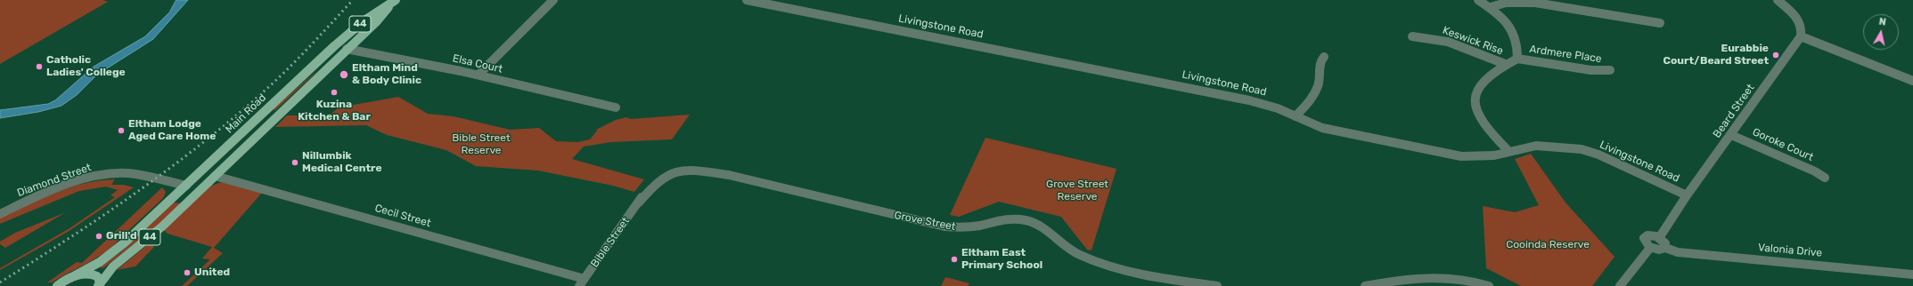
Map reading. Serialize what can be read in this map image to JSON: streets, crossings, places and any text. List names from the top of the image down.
{
  "streets": {
    "main road": [
      "44",
      "Elsa Court",
      "Main Road",
      "Diamond Street"
    ],
    "street": [
      "Livingstone Road",
      "Keswick Rise",
      "Ardmere Place",
      "Beard Street",
      "Goroke Court",
      "Cecil Street",
      "Grove Street",
      "Bible Street",
      "Valonia Drive"
    ]
  },
  "crossings": [
    ["44", "Main Road"],
    ["Livingstone Road", "Beard Street"],
    ["Elsa Court", "Main Road"],
    ["Beard Street", "Goroke Court"],
    ["Main Road", "Diamond Street"],
    ["Main Road", "Cecil Street"],
    ["Cecil Street", "Bible Street"],
    ["Grove Street", "Bible Street"]
  ],
  "parks": ["Bible Street Reserve", "Grove Street Reserve", "Cooinda Reserve"],
  "places": [
    "Eurabbie Court/Beard Street",
    "Catholic Ladies' College",
    "Eltham Mind & Body Clinic",
    "Kuzina Kitchen & Bar",
    "Eltham Lodge Aged Care Home",
    "Nillumbik Medical Centre",
    "Grill'd",
    "Eltham East Primary School",
    "United"
  ],
  "north": "top"
}
